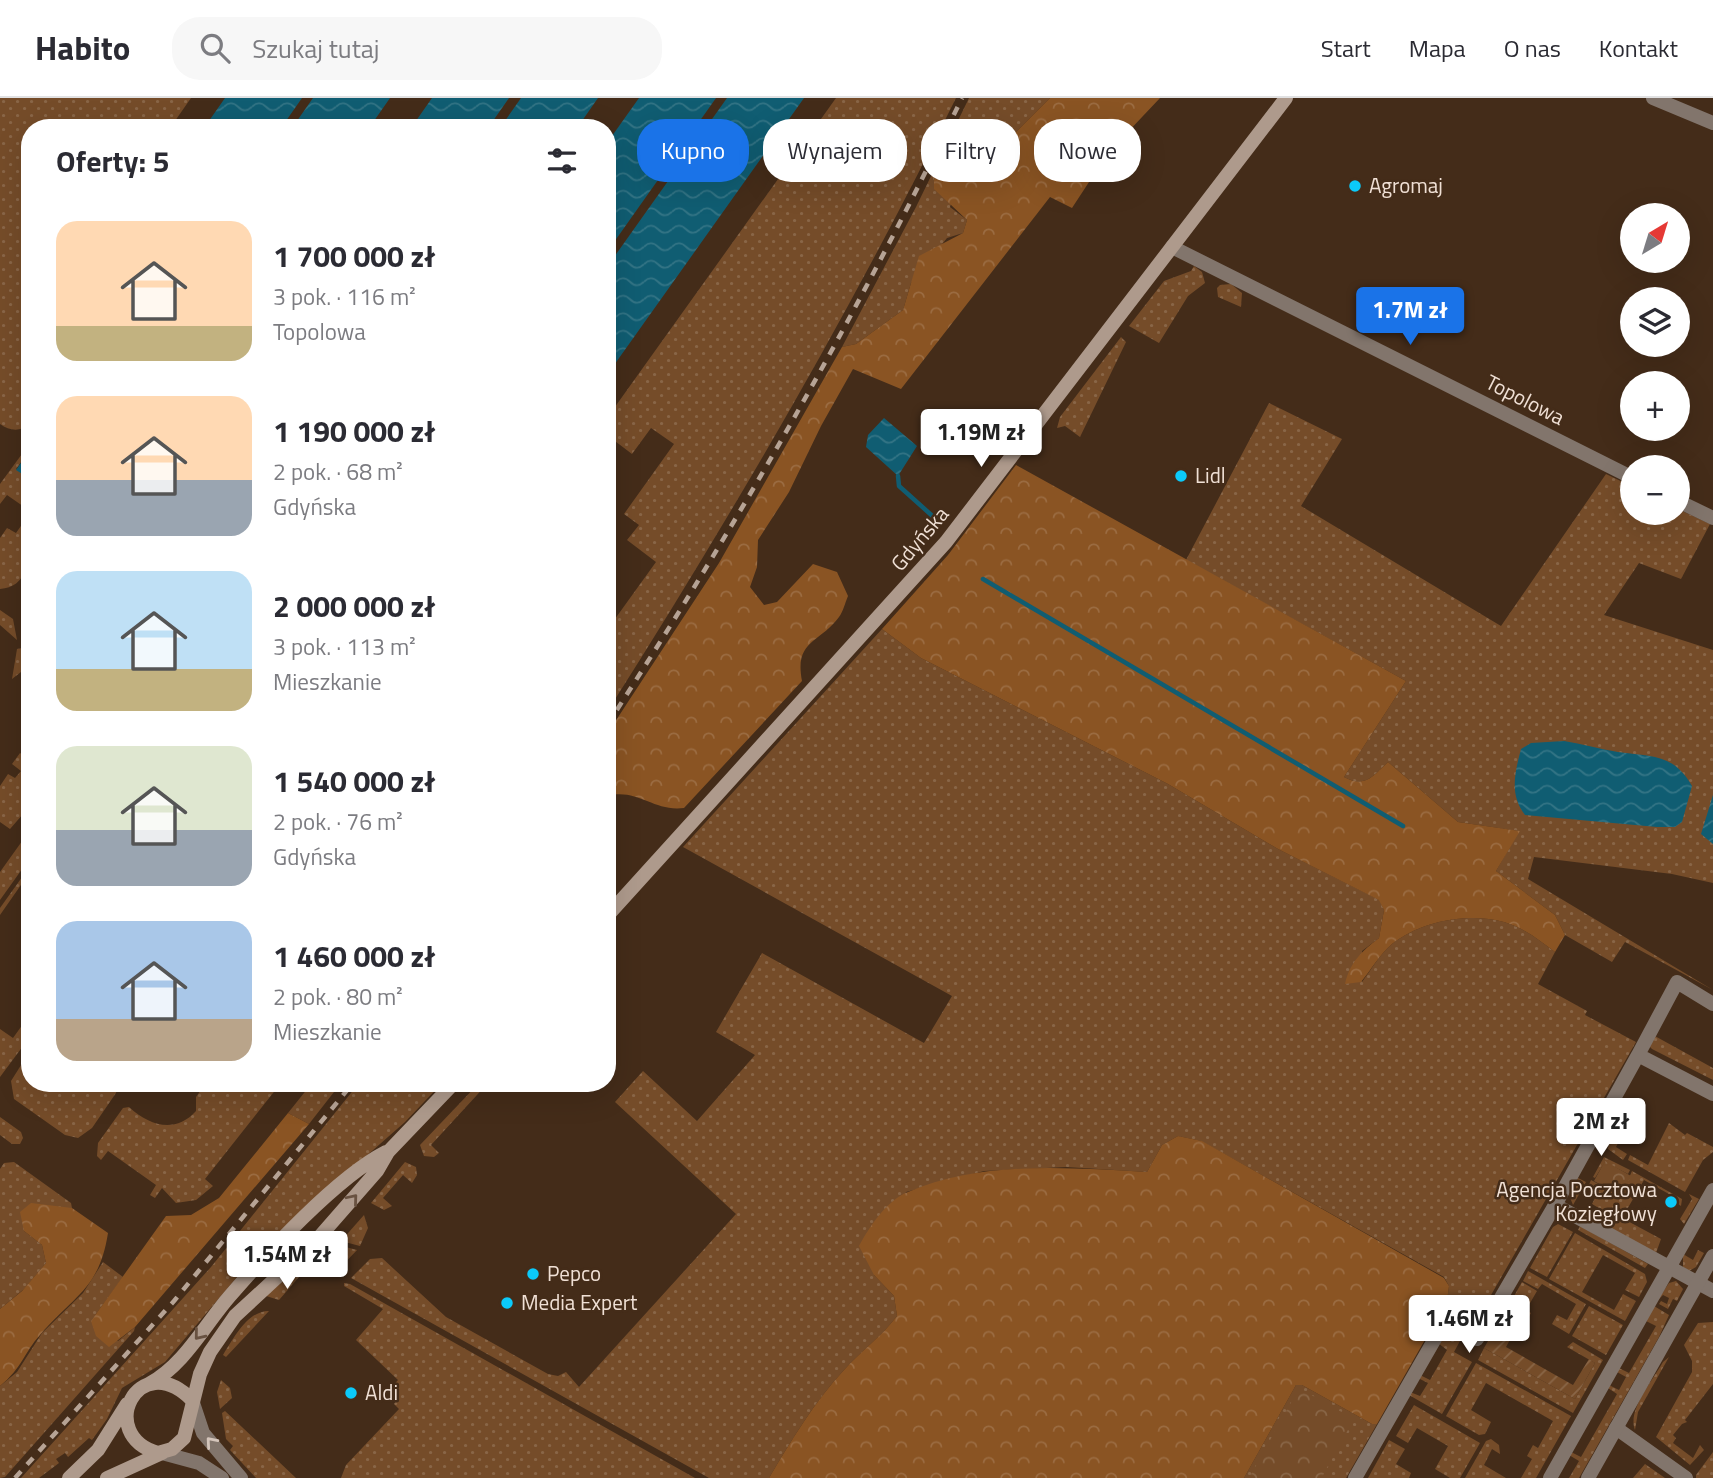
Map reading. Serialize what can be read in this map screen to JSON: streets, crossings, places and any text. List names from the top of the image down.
{
  "streets": {
    "main road": ["Gdyńska"],
    "street": ["Topolowa"]
  },
  "crossings": [
    ["Topolowa", "Gdyńska"]
  ],
  "places": [
    "Agromaj",
    "Lidl",
    "Agencja Pocztowa Koziegłowy",
    "Pepco",
    "Media Expert",
    "Aldi"
  ],
  "north": "top right",
  "page": {
    "header": "Habito",
    "search": "Szukaj tutaj",
    "nav": [
      "Start",
      "Mapa",
      "O nas",
      "Kontakt"
    ],
    "chip": [
      "Kupno",
      "Wynajem",
      "Filtry",
      "Nowe"
    ],
    "heading": "Oferty: 5",
    "map_buttons": ["+", "−"],
    "list": [
      {
        "name": "1 700 000 zł",
        "note": "3 pok. · 116 m² · Topolowa"
      },
      {
        "name": "1 190 000 zł",
        "note": "2 pok. · 68 m² · Gdyńska"
      },
      {
        "name": "2 000 000 zł",
        "note": "3 pok. · 113 m² · Mieszkanie"
      },
      {
        "name": "1 540 000 zł",
        "note": "2 pok. · 76 m² · Gdyńska"
      },
      {
        "name": "1 460 000 zł",
        "note": "2 pok. · 80 m² · Mieszkanie"
      }
    ],
    "price": [
      "1.7M zł",
      "1.19M zł",
      "2M zł",
      "1.54M zł",
      "1.46M zł"
    ]
  }
}
